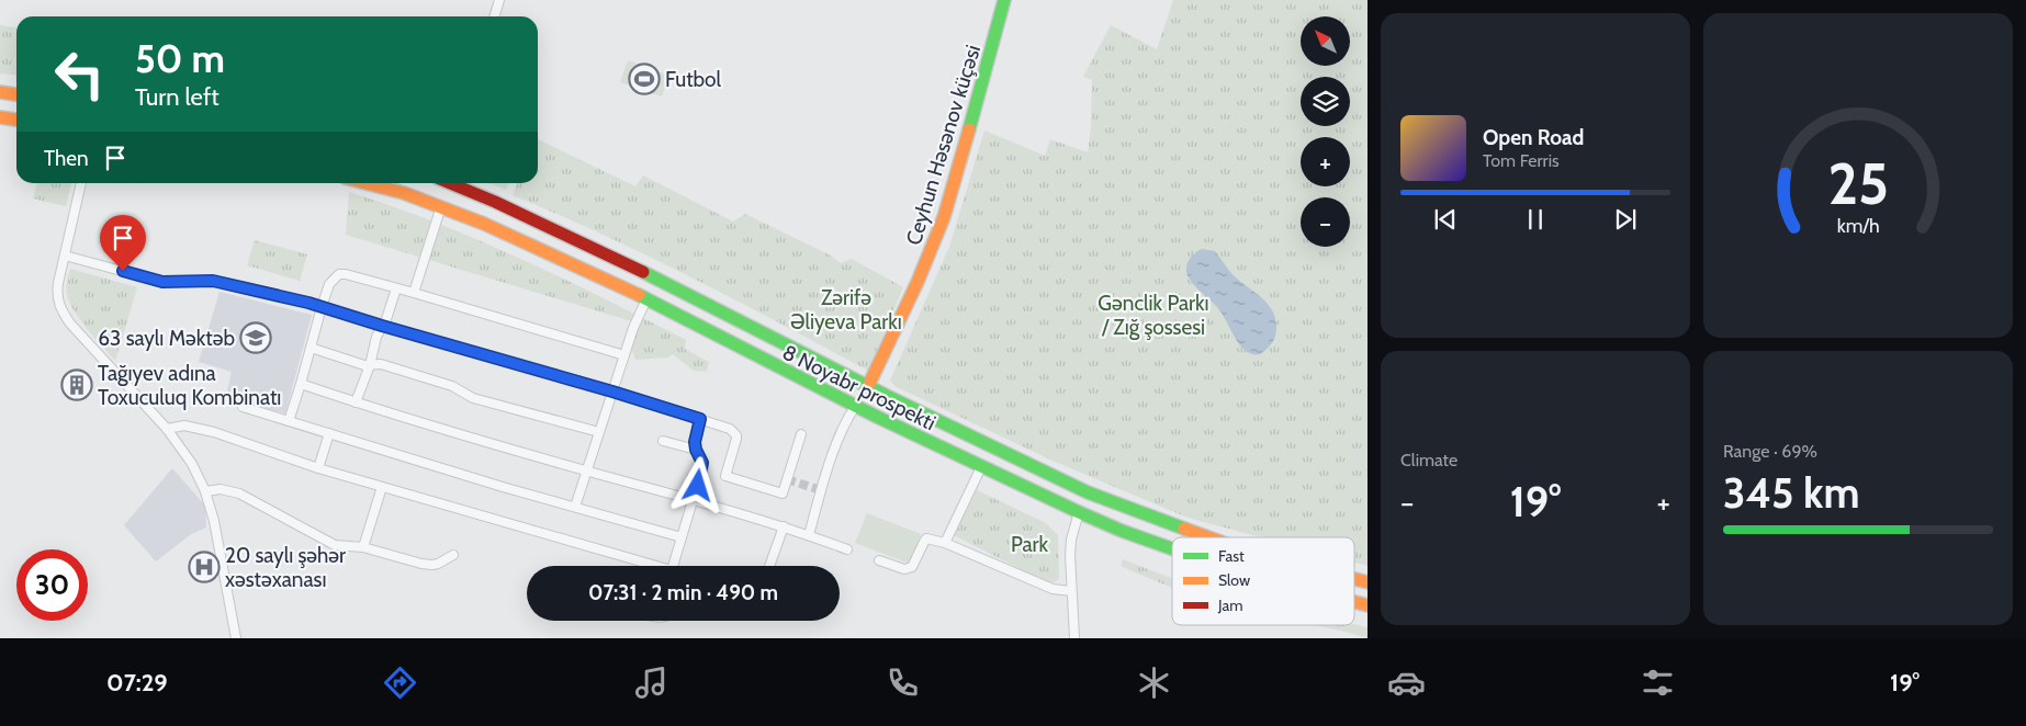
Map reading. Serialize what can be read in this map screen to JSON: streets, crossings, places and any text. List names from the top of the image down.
{
  "streets": {
    "main road": ["Ceyhun Həsənov küçəsi", "8 Noyabr prospekti"]
  },
  "crossings": [
    ["Ceyhun Həsənov küçəsi", "8 Noyabr prospekti"]
  ],
  "parks": ["Zərifə Əliyeva Parkı", "Gənclik Parkı / Zığ şossesi", "Park"],
  "places": {
    "sports": ["Futbol"],
    "school or university": ["63 saylı Məktəb"],
    "building": ["Tağıyev adına Toxuculuq Kombinatı"],
    "hospital": ["20 saylı şəhər xəstəxanası"]
  },
  "legend": ["Fast", "Slow", "Jam"],
  "north": "top left",
  "page": {
    "map_buttons": ["+", "−"],
    "turn": ["50 m", "Turn left"],
    "song": ["Open Road", "Tom Ferris"],
    "then": "Then",
    "tile": [
      "Climate",
      ["Range · 69%", "345 km"]
    ],
    "heat": ["−", "19°", "+"],
    "limit": "30",
    "trip": "07:31 · 2 min · 490 m",
    "tabs": ["07:29", "19°"],
    "gauge": ["25", "km/h"]
  }
}
